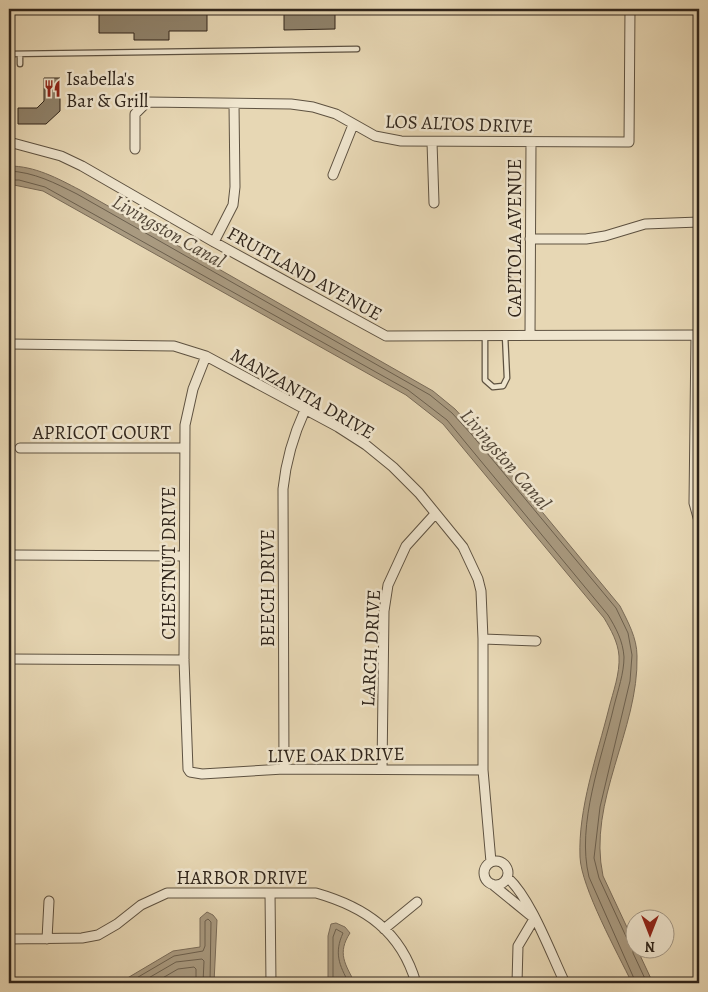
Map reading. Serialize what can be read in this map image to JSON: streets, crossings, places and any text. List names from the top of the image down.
{
  "streets": {
    "street": [
      "LOS ALTOS DRIVE",
      "CAPITOLA AVENUE",
      "FRUITLAND AVENUE",
      "MANZANITA DRIVE",
      "APRICOT COURT",
      "CHESTNUT DRIVE",
      "BEECH DRIVE",
      "LARCH DRIVE",
      "LIVE OAK DRIVE",
      "HARBOR DRIVE"
    ]
  },
  "crossings": [
    ["LOS ALTOS DRIVE", "CAPITOLA AVENUE"],
    ["CAPITOLA AVENUE", "FRUITLAND AVENUE"],
    ["MANZANITA DRIVE", "CHESTNUT DRIVE"],
    ["MANZANITA DRIVE", "BEECH DRIVE"],
    ["MANZANITA DRIVE", "LARCH DRIVE"],
    ["MANZANITA DRIVE", "LIVE OAK DRIVE"],
    ["APRICOT COURT", "CHESTNUT DRIVE"],
    ["CHESTNUT DRIVE", "LIVE OAK DRIVE"],
    ["BEECH DRIVE", "LIVE OAK DRIVE"],
    ["LARCH DRIVE", "LIVE OAK DRIVE"]
  ],
  "water": ["Livingston Canal"],
  "places": {
    "restaurant": ["Isabella's Bar & Grill"]
  },
  "north": "bottom"
}
